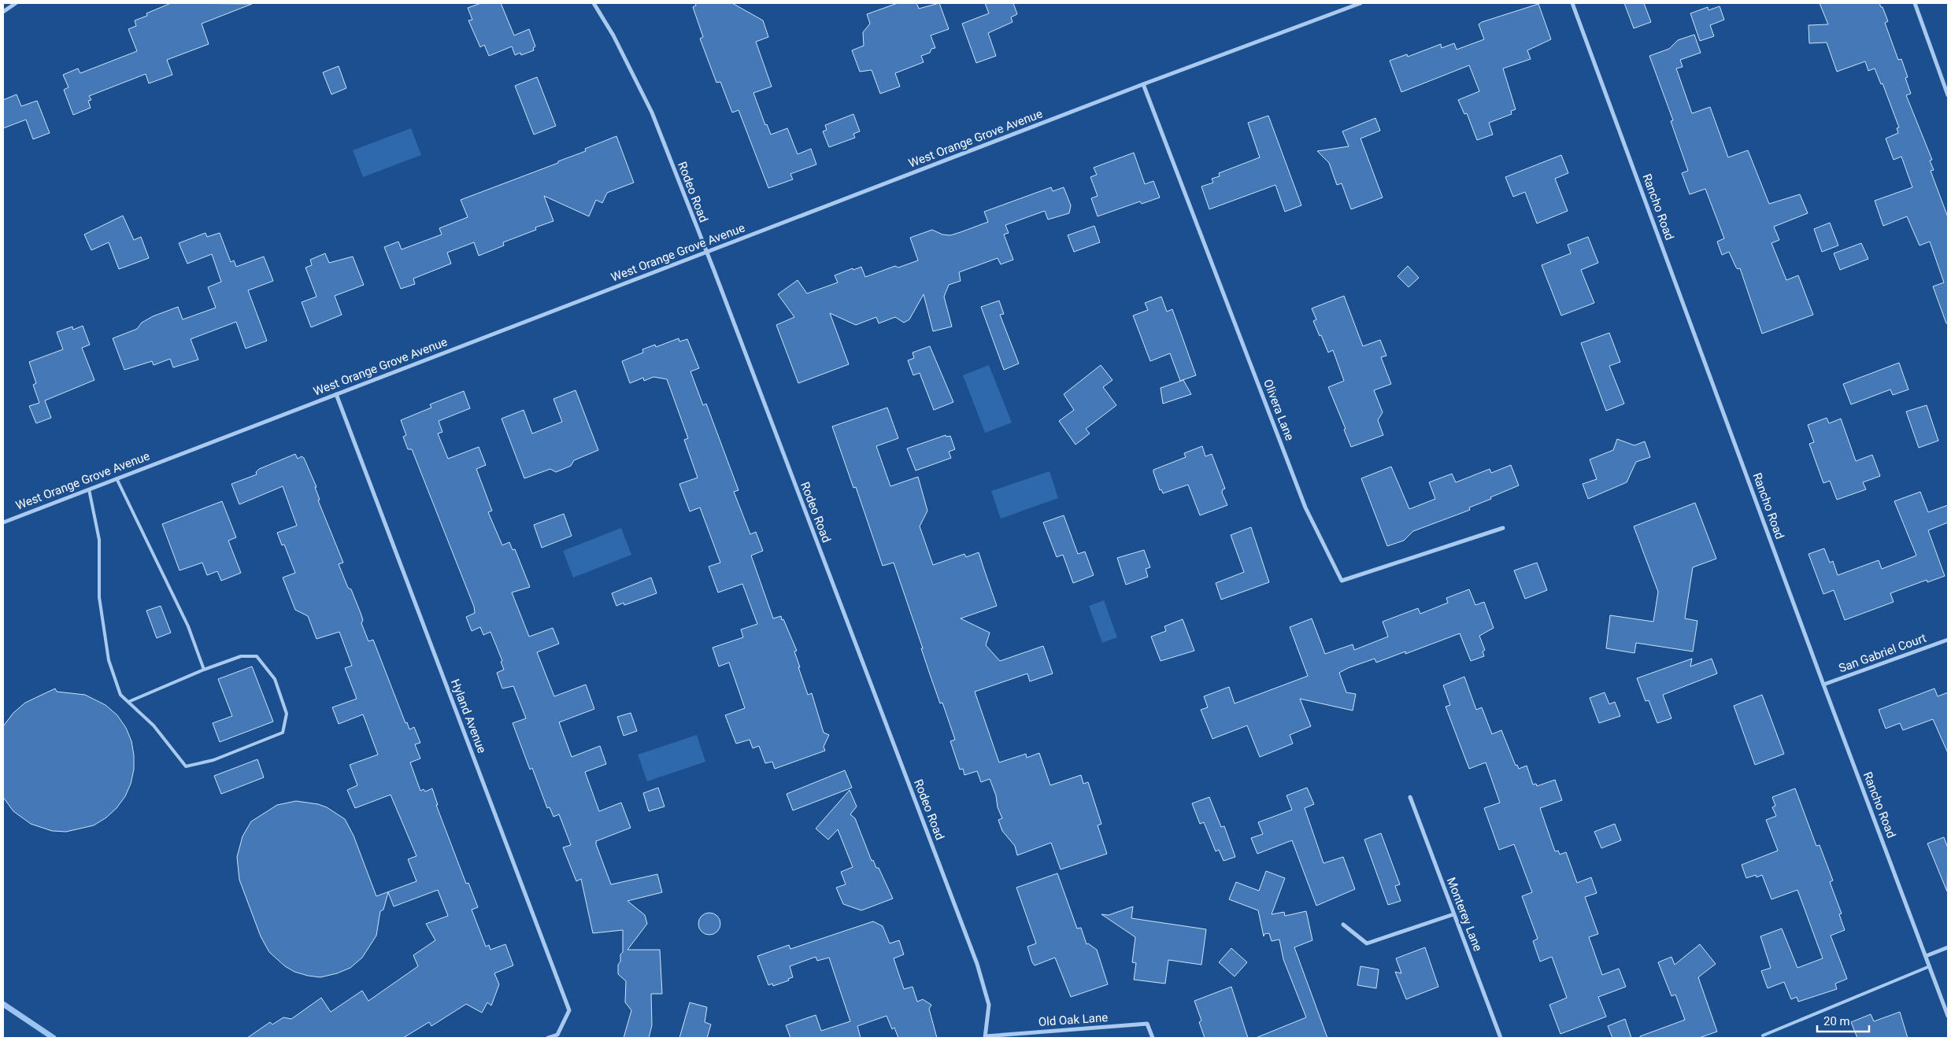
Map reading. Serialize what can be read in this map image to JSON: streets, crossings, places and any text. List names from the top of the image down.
{
  "streets": {
    "street": [
      "West Orange Grove Avenue",
      "Rodeo Road",
      "Rancho Road",
      "Olivera Lane",
      "San Gabriel Court",
      "Hyland Avenue",
      "Monterey Lane",
      "Old Oak Lane"
    ]
  },
  "crossings": [
    ["West Orange Grove Avenue", "Rodeo Road"],
    ["West Orange Grove Avenue", "Olivera Lane"],
    ["West Orange Grove Avenue", "Hyland Avenue"],
    ["Rodeo Road", "Old Oak Lane"],
    ["Rancho Road", "San Gabriel Court"]
  ],
  "scale_bar": "20 m"
}
